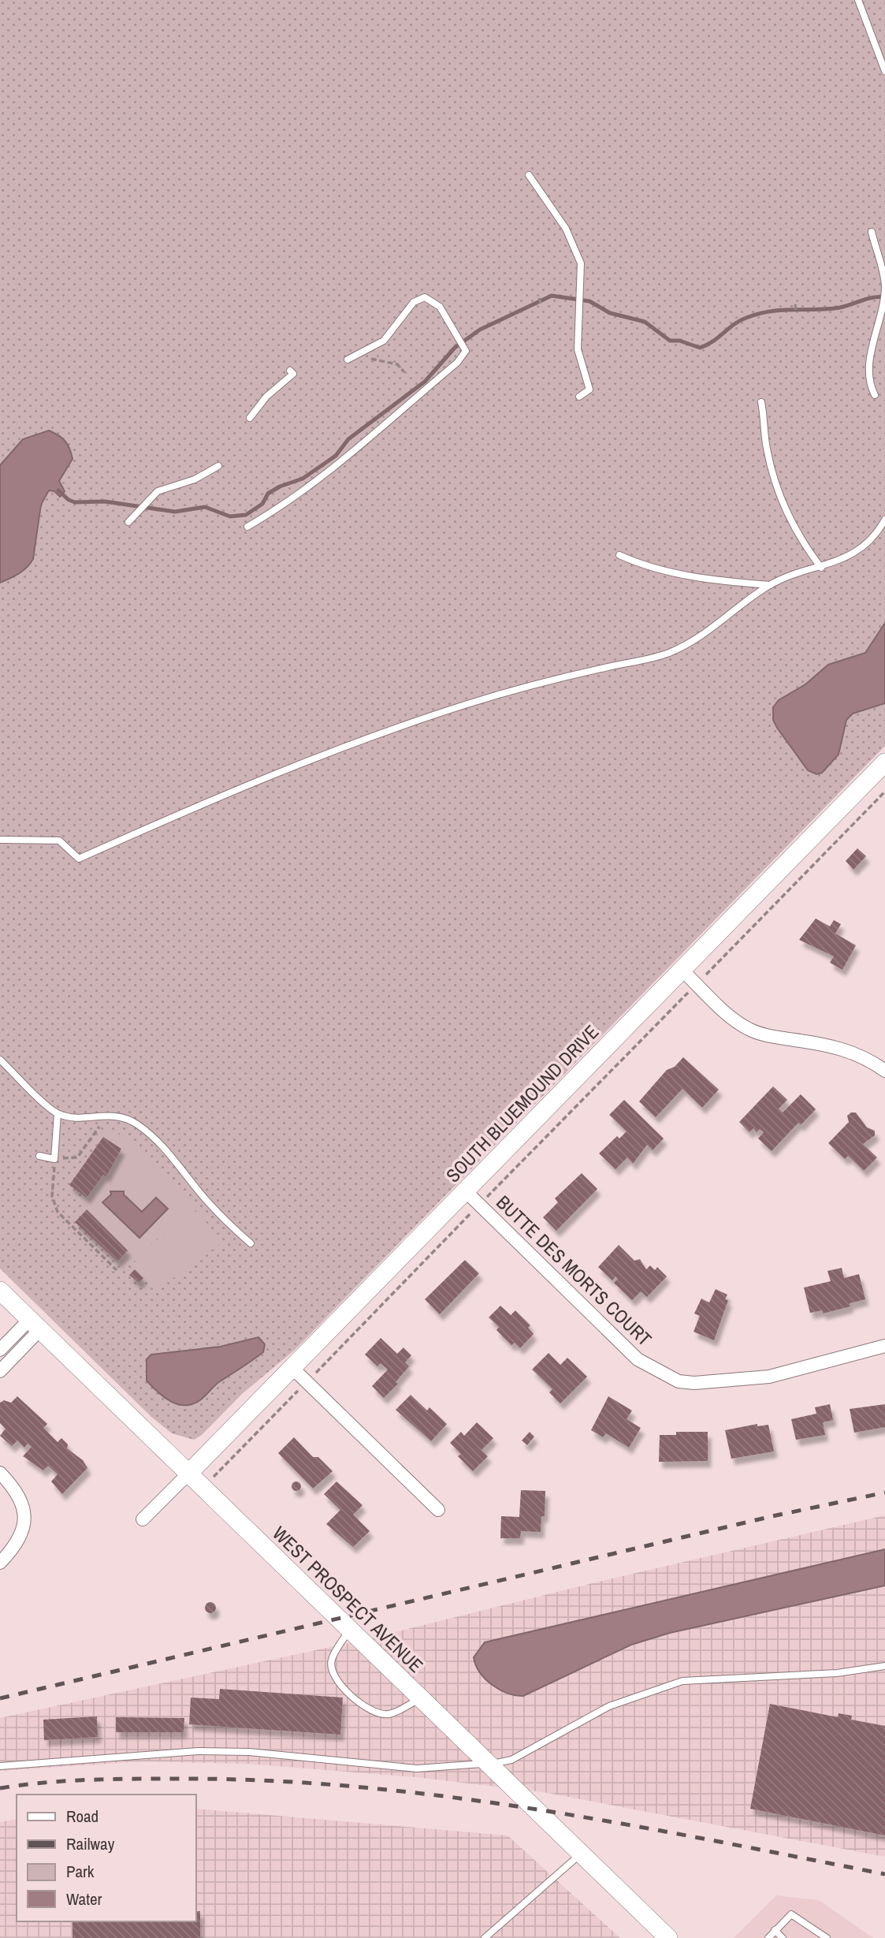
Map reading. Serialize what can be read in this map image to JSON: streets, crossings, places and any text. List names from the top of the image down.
{
  "streets": {
    "main road": ["SOUTH BLUEMOUND DRIVE", "WEST PROSPECT AVENUE"],
    "street": ["BUTTE DES MORTS COURT"]
  },
  "crossings": [
    ["SOUTH BLUEMOUND DRIVE", "BUTTE DES MORTS COURT"],
    ["SOUTH BLUEMOUND DRIVE", "WEST PROSPECT AVENUE"]
  ],
  "legend": [
    "Road",
    "Railway",
    "Park",
    "Water"
  ]
}
